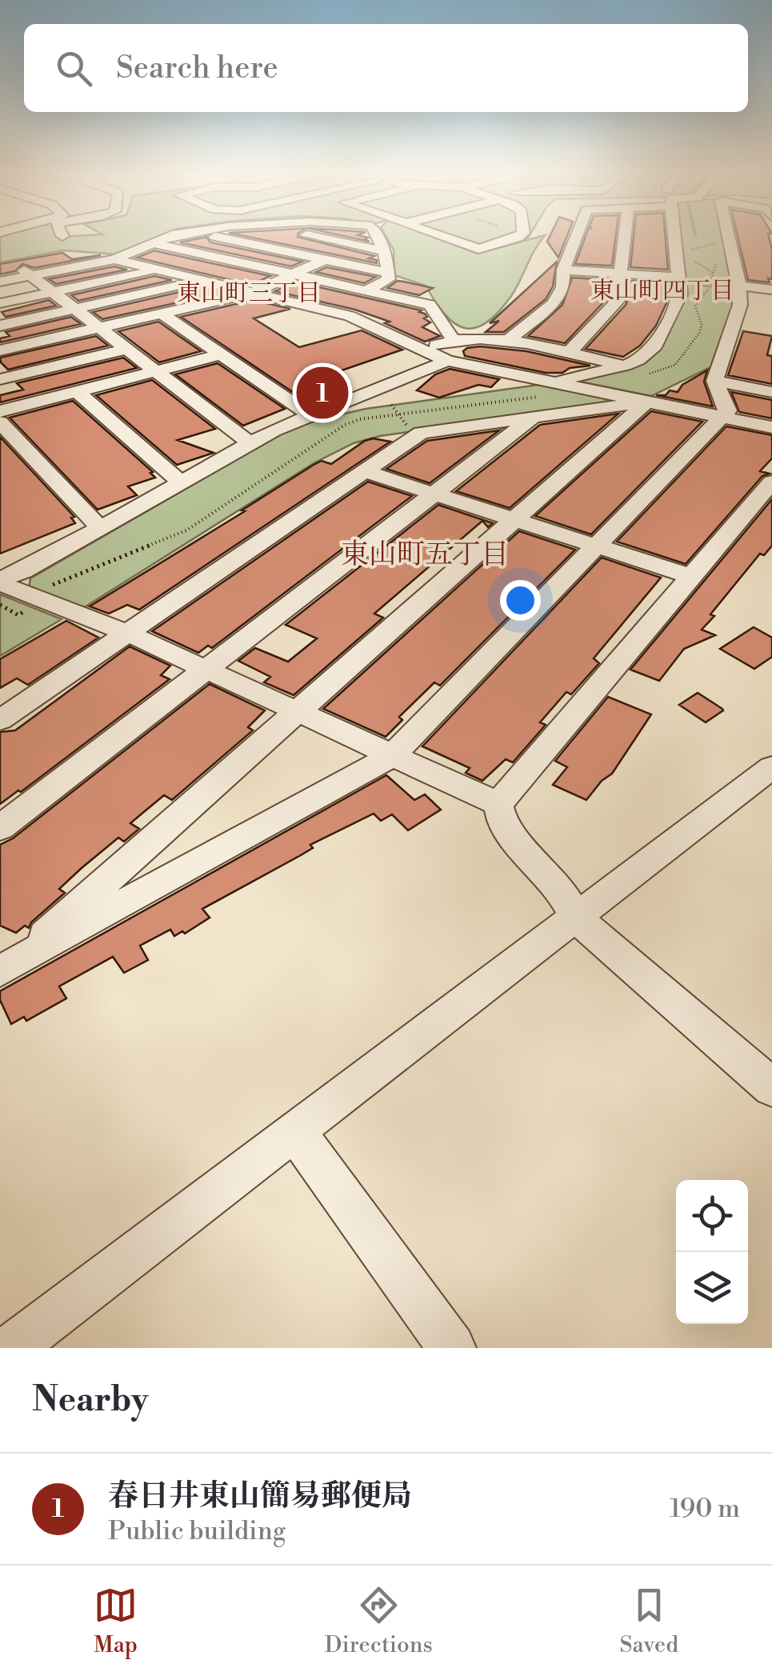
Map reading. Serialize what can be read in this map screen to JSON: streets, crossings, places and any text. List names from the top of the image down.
{
  "districts": ["東山町四丁目", "東山町三丁目", "東山町五丁目"],
  "page": {
    "search": "Search here",
    "pins": "1",
    "heading": "Nearby",
    "list": [
      {
        "mark": "1",
        "name": "春日井東山簡易郵便局",
        "note": "Public building",
        "value": "190 m"
      }
    ],
    "nav": ["Map", "Directions", "Saved"]
  }
}
